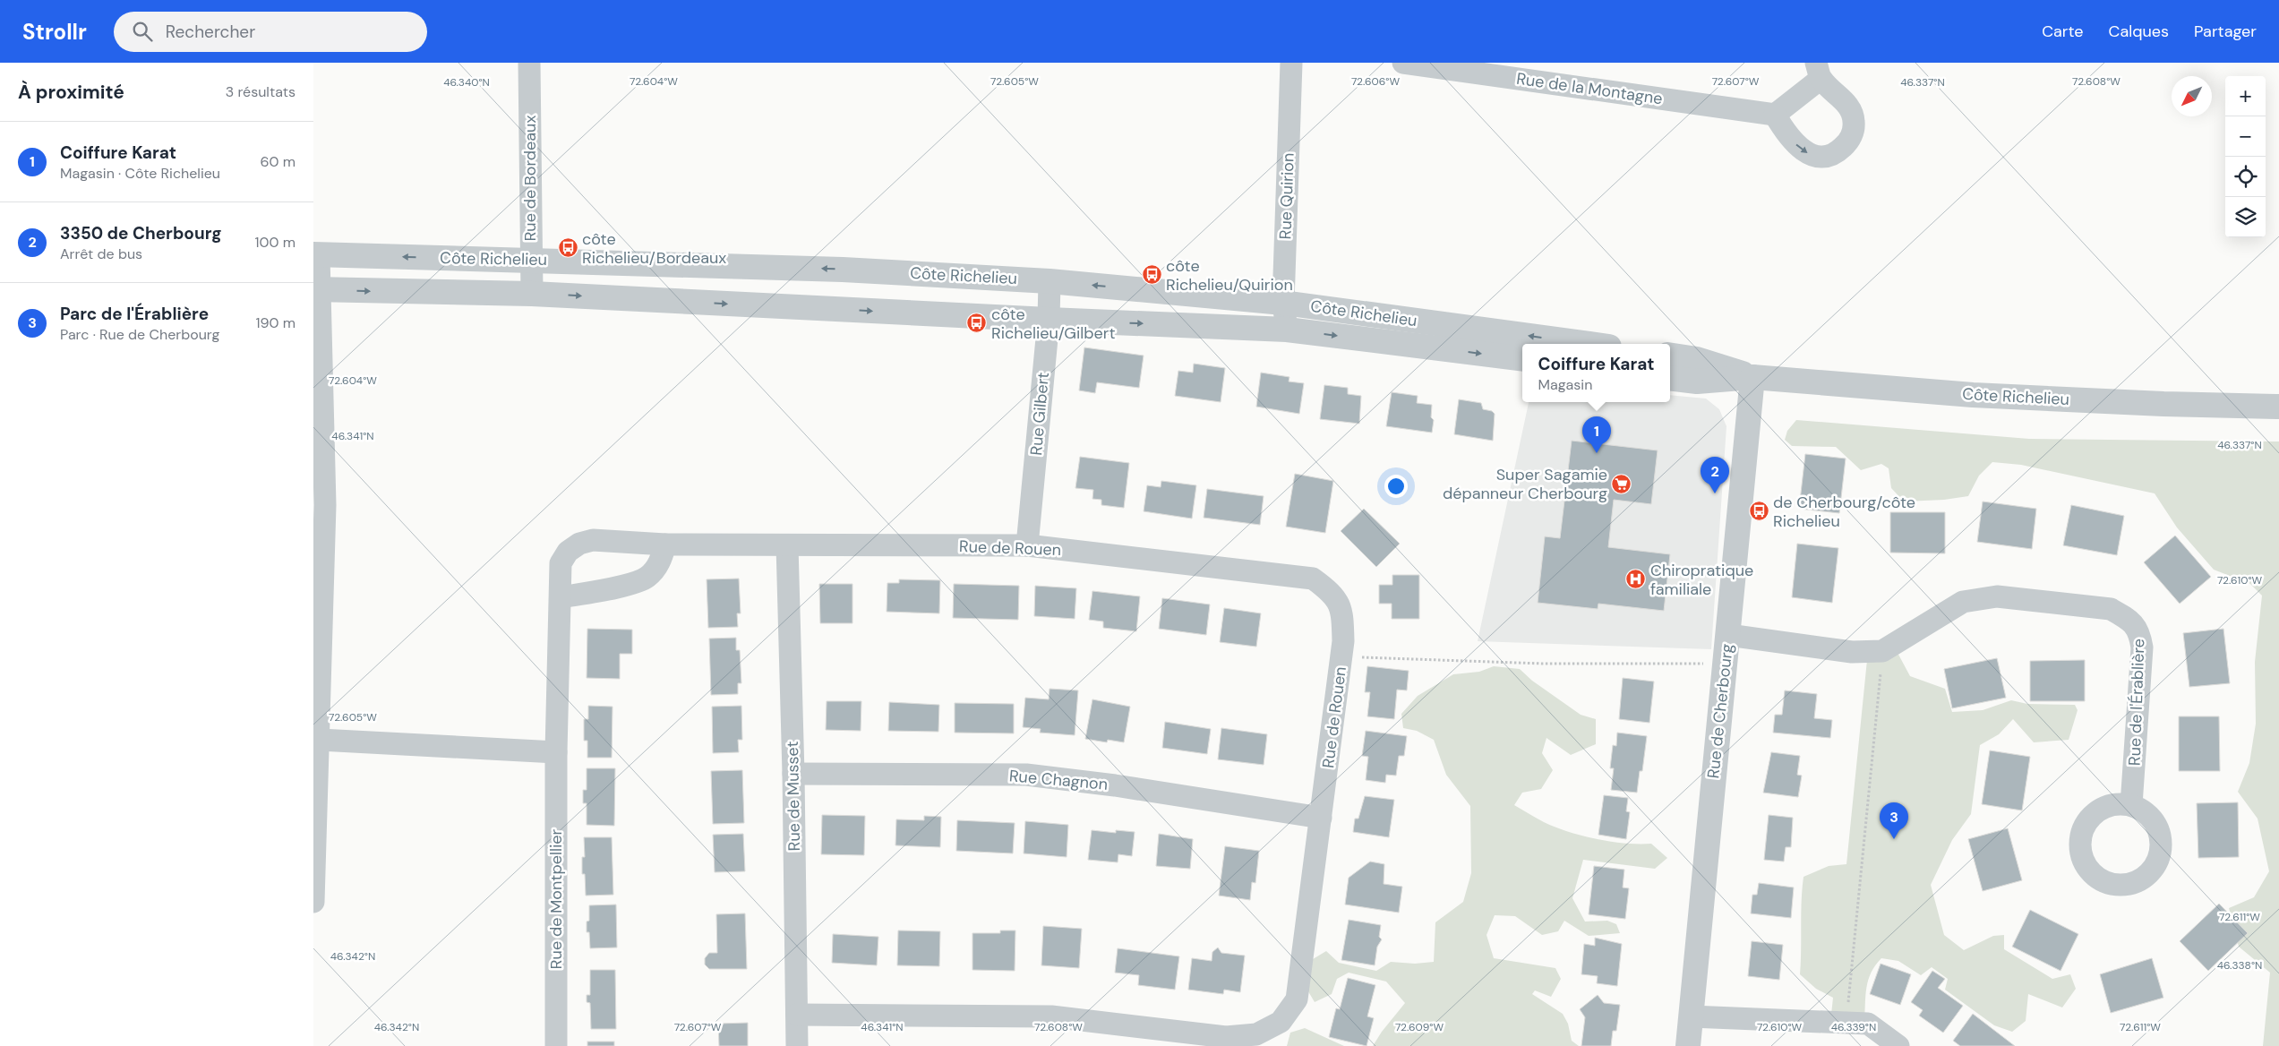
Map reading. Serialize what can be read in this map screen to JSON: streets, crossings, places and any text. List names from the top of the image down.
{
  "streets": {
    "street": [
      "Rue de la Montagne",
      "Rue de Bordeaux",
      "Rue Quirion",
      "Côte Richelieu",
      "Rue Gilbert",
      "Rue de Rouen",
      "Rue de l'Érablière",
      "Rue de Cherbourg",
      "Rue Chagnon",
      "Rue de Musset",
      "Rue de Montpellier"
    ]
  },
  "crossings": [
    ["Rue de Bordeaux", "Côte Richelieu"],
    ["Rue Quirion", "Côte Richelieu"],
    ["Côte Richelieu", "Rue Gilbert"],
    ["Côte Richelieu", "Rue de Cherbourg"],
    ["Rue Gilbert", "Rue de Rouen"],
    ["Rue de Rouen", "Rue Chagnon"],
    ["Rue de Rouen", "Rue de Musset"],
    ["Rue de Rouen", "Rue de Montpellier"],
    ["Rue de l'Érablière", "Rue de Cherbourg"],
    ["Rue Chagnon", "Rue de Musset"]
  ],
  "places": {
    "bus stop": [
      "côte Richelieu/Bordeaux",
      "côte Richelieu/Quirion",
      "côte Richelieu/Gilbert",
      "de Cherbourg/côte Richelieu"
    ],
    "supermarket": ["Super Sagamie dépanneur Cherbourg"],
    "hospital": ["Chiropratique familiale"]
  },
  "north": "bottom left",
  "page": {
    "header": "Strollr",
    "search": "Rechercher",
    "nav": ["Carte", "Calques", "Partager"],
    "heading": ["À proximité", "3 résultats"],
    "map_buttons": ["+", "−"],
    "list": [
      {
        "mark": "1",
        "name": "Coiffure Karat",
        "note": "Magasin · Côte Richelieu",
        "value": "60 m"
      },
      {
        "mark": "2",
        "name": "3350 de Cherbourg",
        "note": "Arrêt de bus",
        "value": "100 m"
      },
      {
        "mark": "3",
        "name": "Parc de l'Érablière",
        "note": "Parc · Rue de Cherbourg",
        "value": "190 m"
      }
    ],
    "popup": ["Coiffure Karat", "Magasin"],
    "pins": ["1", "2", "3"]
  },
  "coordinates": [
    "72.604°W",
    "72.605°W",
    "72.606°W",
    "72.607°W",
    "72.608°W",
    "46.340°N",
    "46.337°N",
    "46.341°N",
    "72.610°W",
    "72.611°W",
    "46.342°N",
    "46.338°N",
    "46.339°N",
    "72.609°W"
  ]
}
